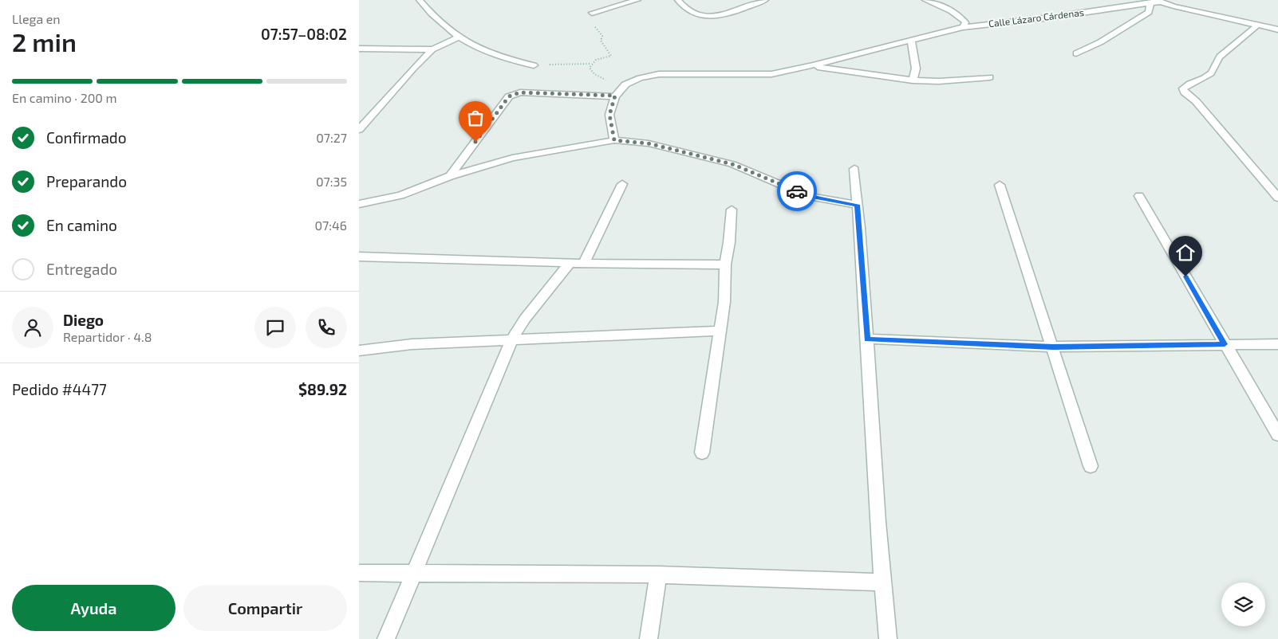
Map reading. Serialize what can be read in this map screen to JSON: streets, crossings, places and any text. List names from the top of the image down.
{
  "streets": {
    "street": ["Calle Lázaro Cárdenas"]
  },
  "page": {
    "heading": ["2 min", "Llega en", "07:57–08:02"],
    "panel": [
      "Diego",
      "Repartidor · 4.8",
      "Pedido #4477",
      "$89.92"
    ],
    "bar": "En camino · 200 m",
    "list": [
      ["Confirmado", "07:27"],
      ["Preparando", "07:35"],
      ["En camino", "07:46"],
      "Entregado"
    ],
    "buttons": ["Ayuda", "Compartir"]
  }
}
